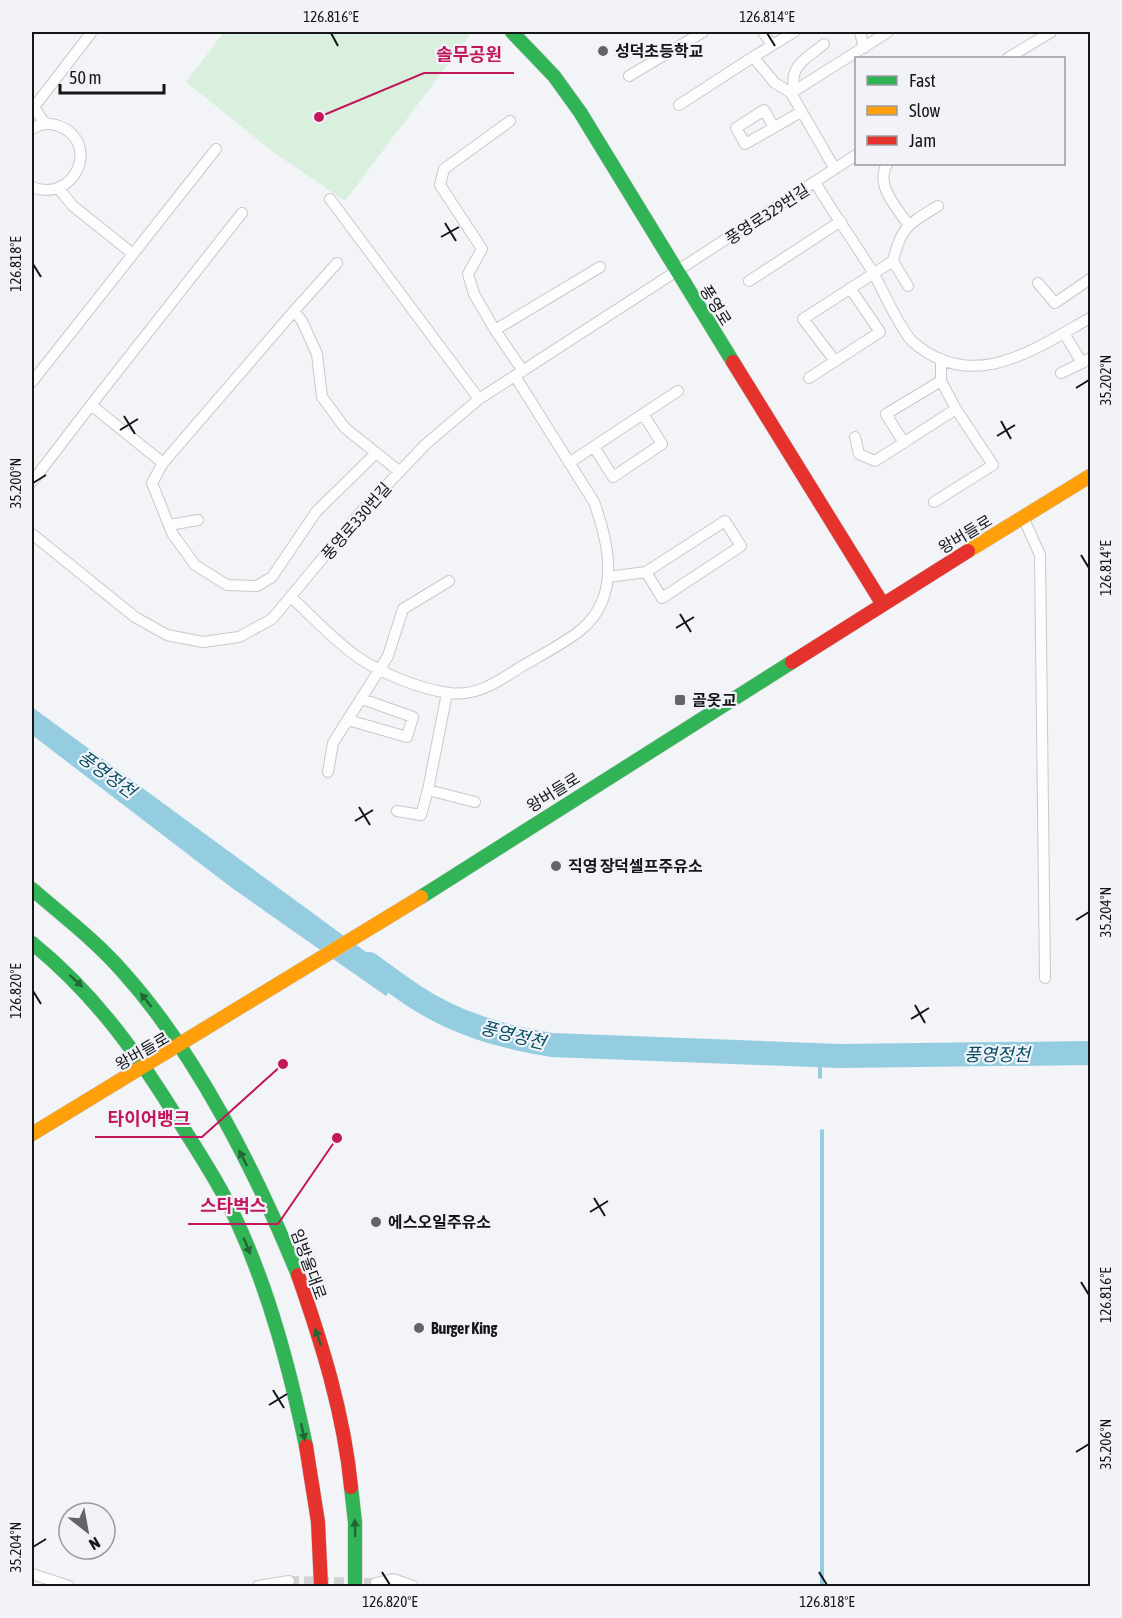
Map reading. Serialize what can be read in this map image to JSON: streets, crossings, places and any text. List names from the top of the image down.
{
  "streets": {
    "main road": ["풍영로", "왕버들로", "임방울대로"],
    "street": ["풍영로329번길", "풍영로330번길"]
  },
  "crossings": [
    ["풍영로329번길", "풍영로"],
    ["풍영로329번길", "풍영로330번길"],
    ["풍영로", "풍영로330번길"],
    ["풍영로", "왕버들로"],
    ["왕버들로", "임방울대로"]
  ],
  "water": ["풍영정천"],
  "places": {
    "other": [
      "성덕초등학교",
      "솔무공원",
      "직영 장덕셀프주유소",
      "타이어뱅크",
      "스타벅스",
      "에스오일주유소",
      "Burger King"
    ],
    "transit": ["골옷교"]
  },
  "legend": ["Fast", "Slow", "Jam"],
  "scale_bar": "50 m",
  "north": "bottom right",
  "coordinates": [
    "126.816°E",
    "126.814°E",
    "126.818°E",
    "35.202°N",
    "35.200°N",
    "35.204°N",
    "126.820°E",
    "35.206°N"
  ]
}
